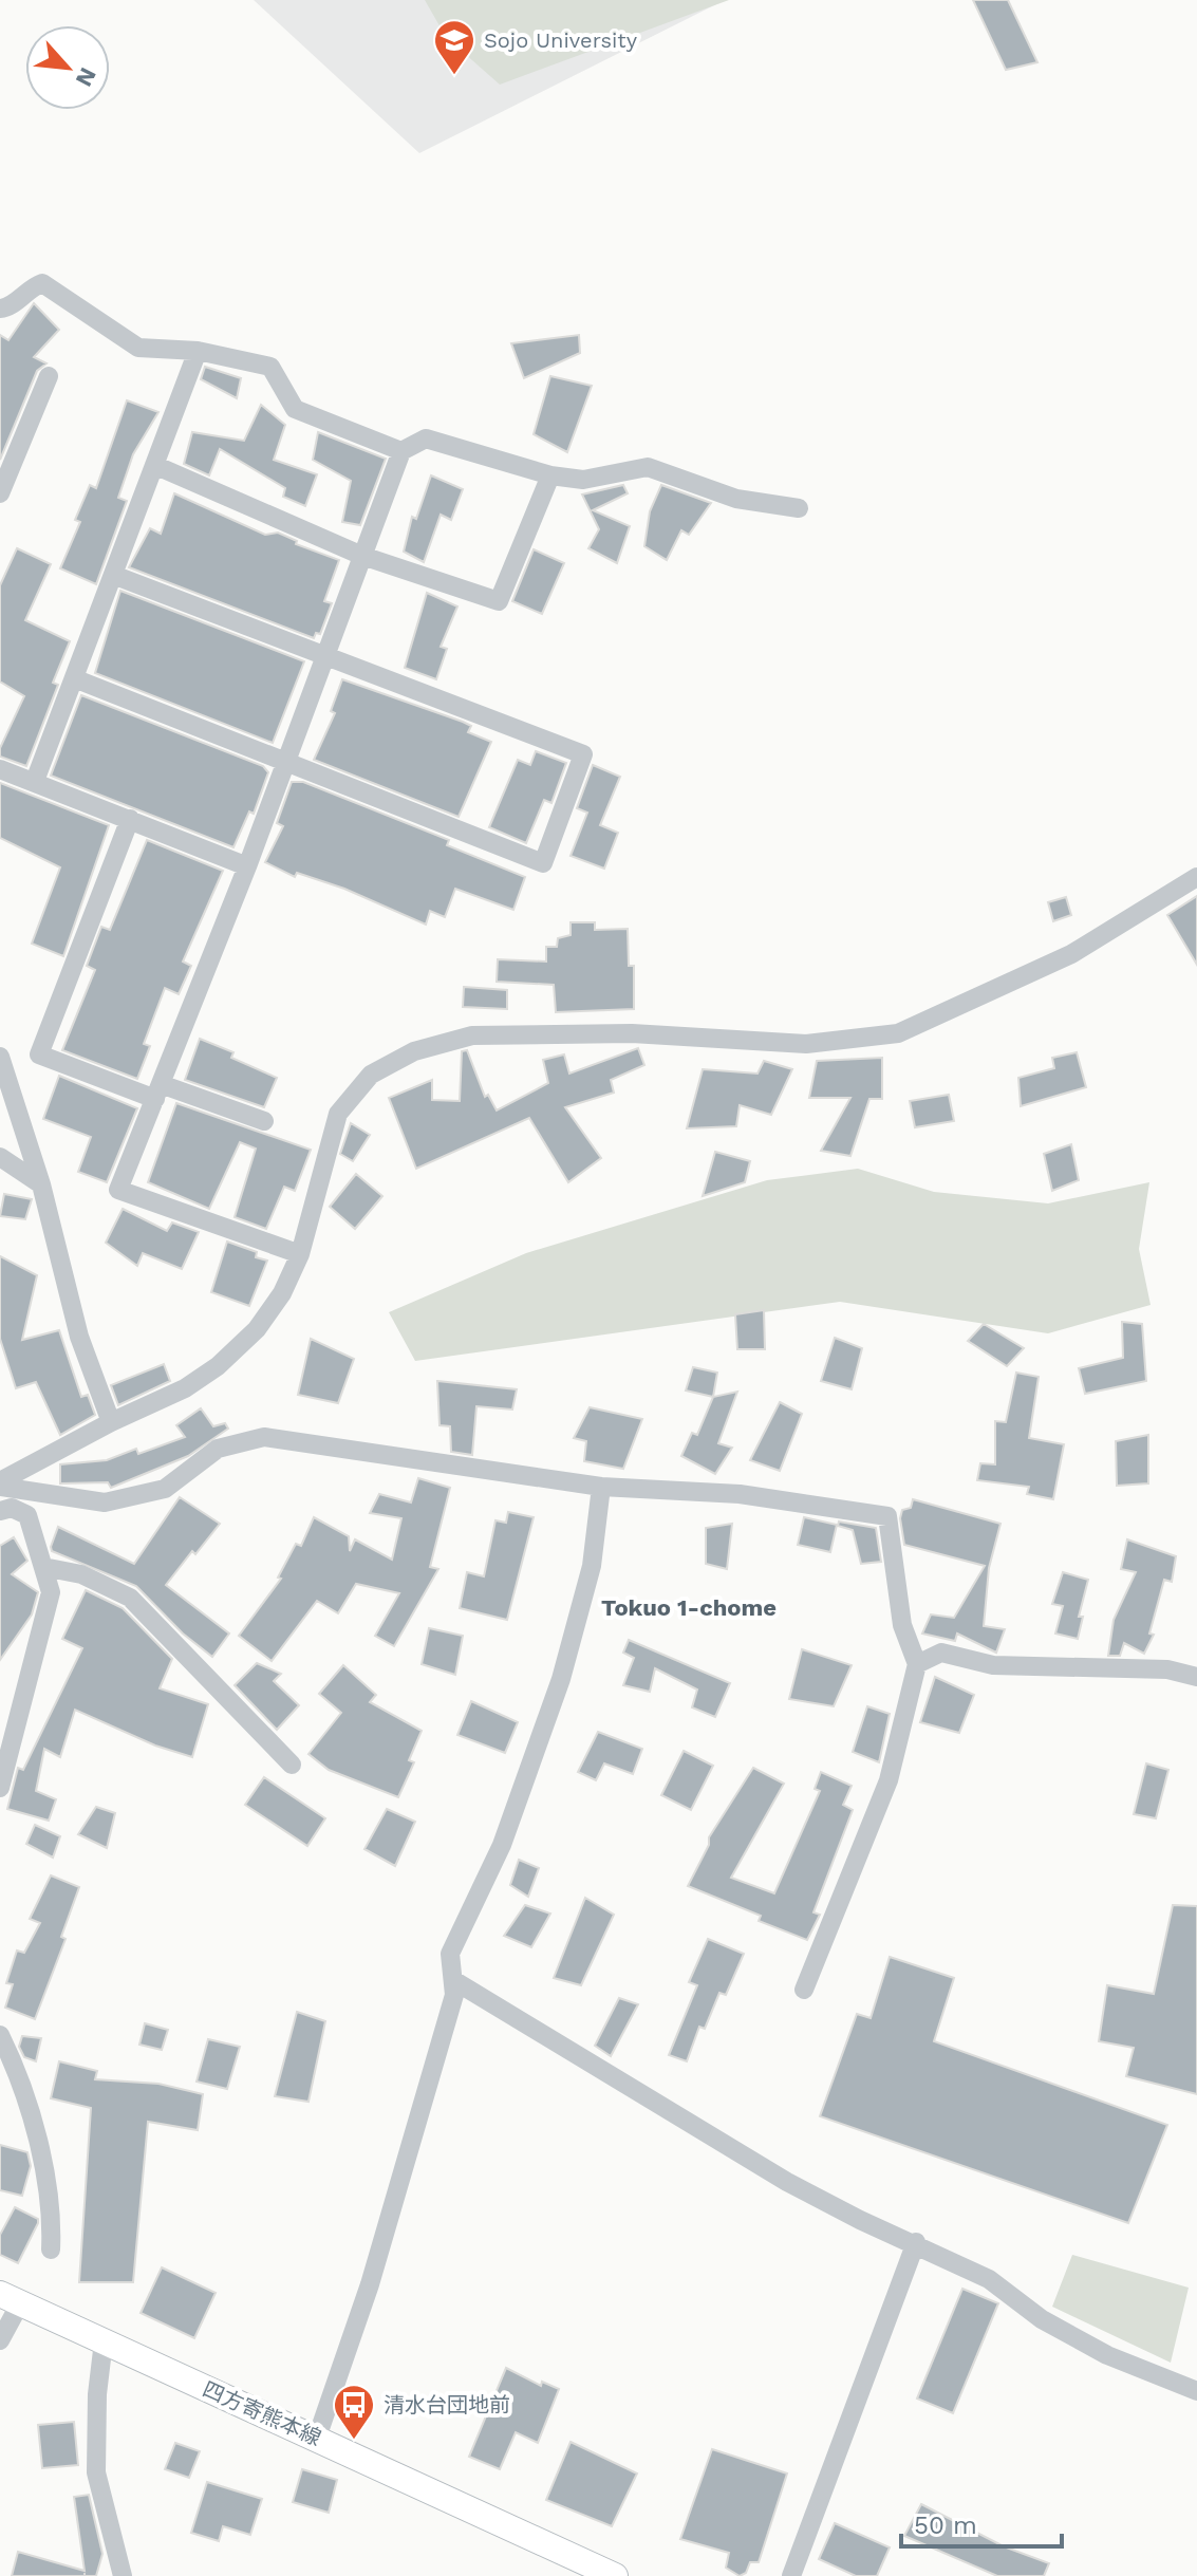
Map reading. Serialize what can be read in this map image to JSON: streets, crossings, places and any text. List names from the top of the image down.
{
  "streets": {
    "main road": ["四方寄熊本線"]
  },
  "districts": ["Tokuo 1-chome"],
  "places": {
    "school or university": ["Sojo University"],
    "bus stop": ["清水台団地前"]
  },
  "scale_bar": "50 m",
  "north": "bottom right"
}
